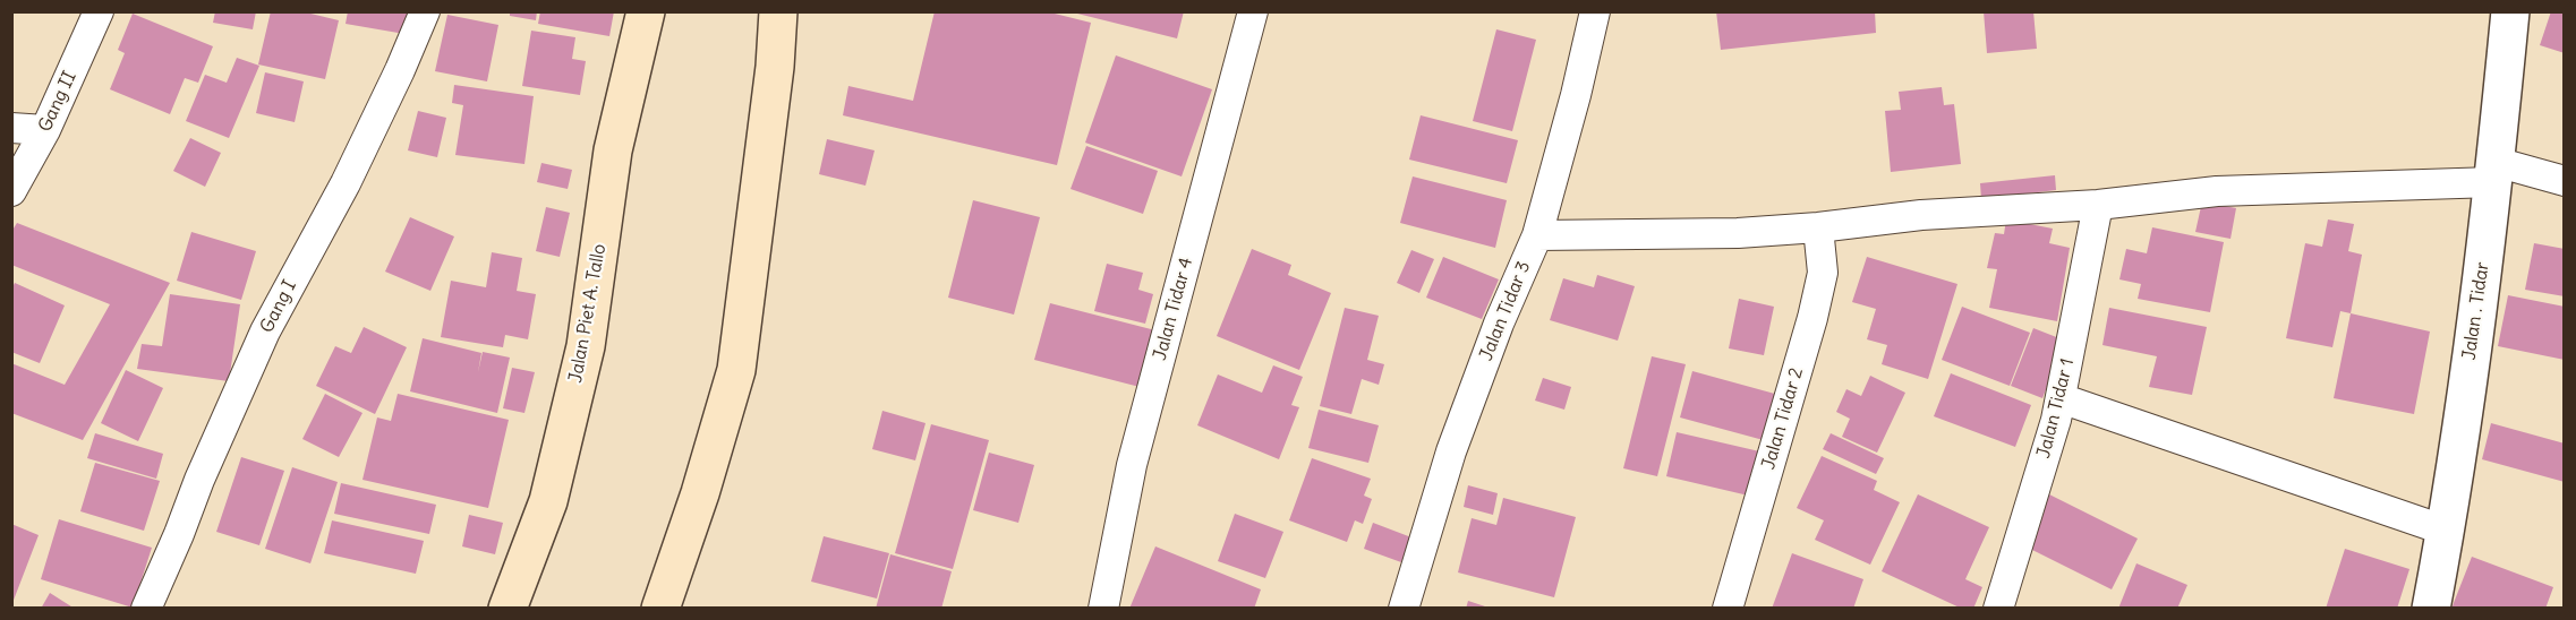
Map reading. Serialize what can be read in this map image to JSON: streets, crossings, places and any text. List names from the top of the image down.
{
  "streets": {
    "main road": ["Jalan Piet A. Tallo"],
    "street": [
      "Gang II",
      "Gang I",
      "Jalan Tidar 4",
      "Jalan Tidar 3",
      "Jalan . Tidar",
      "Jalan Tidar 1",
      "Jalan Tidar 2"
    ]
  }
}
